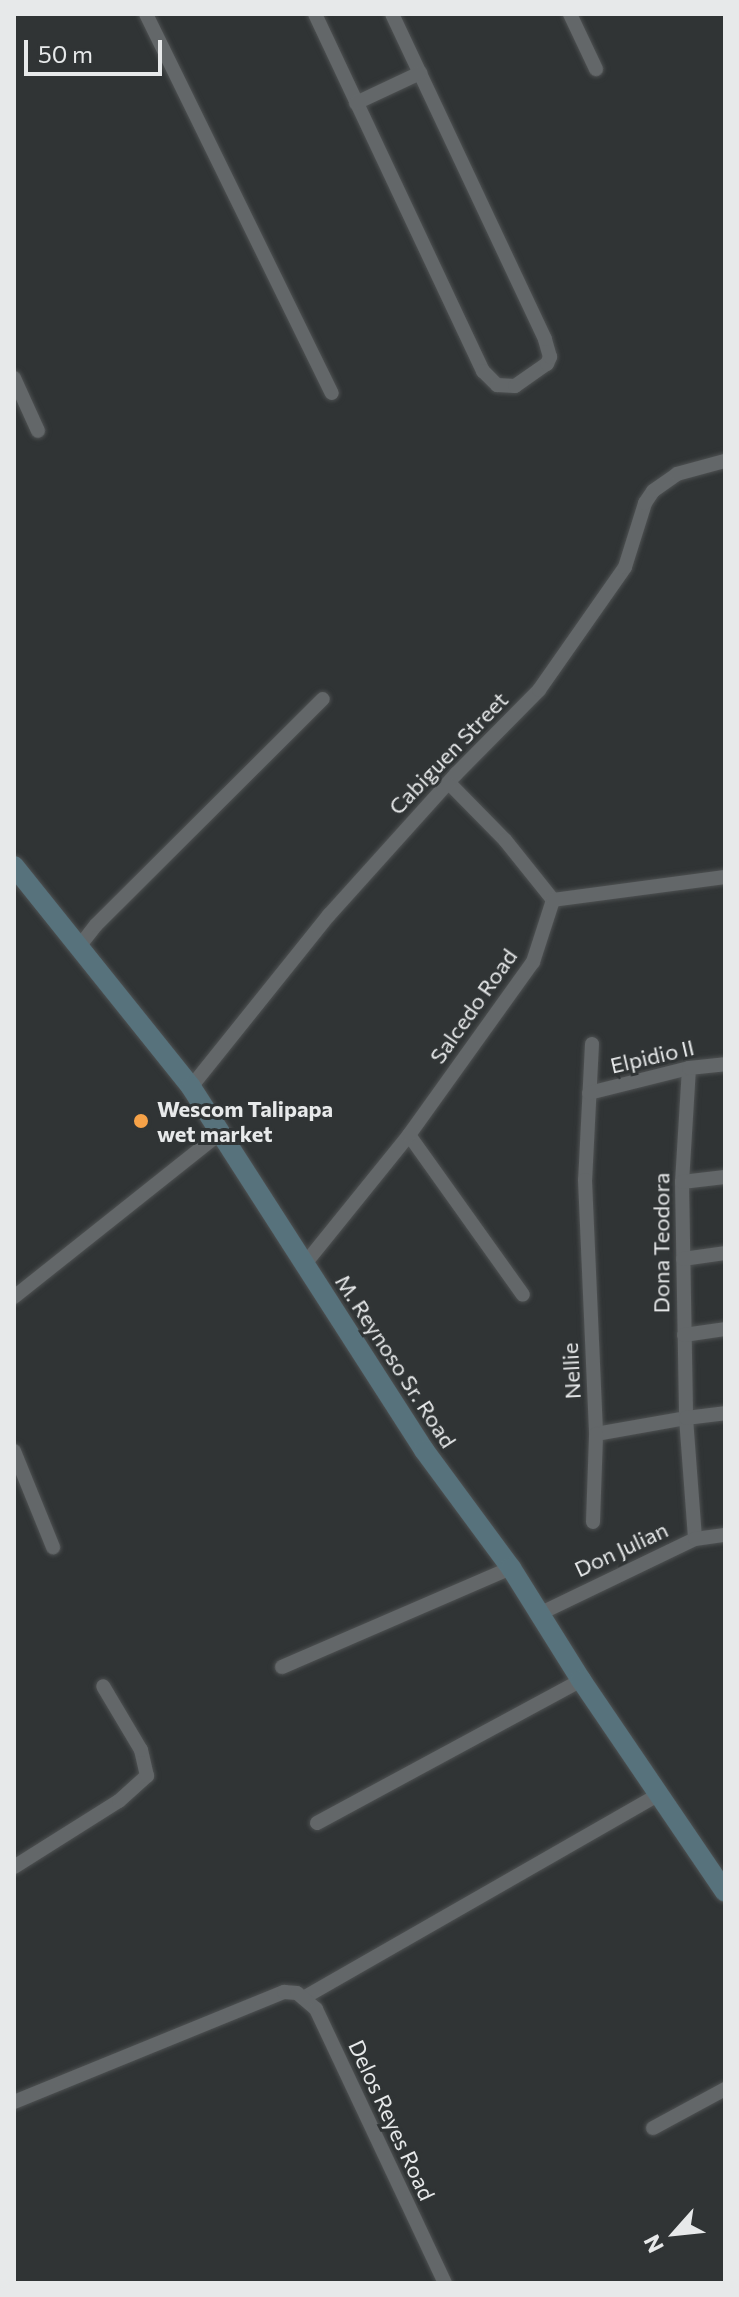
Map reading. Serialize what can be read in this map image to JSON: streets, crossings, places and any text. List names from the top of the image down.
{
  "streets": {
    "street": [
      "Cabiguen Street",
      "Salcedo Road",
      "Elpidio II",
      "Dona Teodora",
      "M. Reynoso Sr. Road",
      "Nellie",
      "Don Julian",
      "Delos Reyes Road"
    ]
  },
  "crossings": [
    ["Cabiguen Street", "M. Reynoso Sr. Road"],
    ["Salcedo Road", "M. Reynoso Sr. Road"],
    ["Elpidio II", "Dona Teodora"],
    ["Elpidio II", "Nellie"],
    ["M. Reynoso Sr. Road", "Don Julian"]
  ],
  "places": ["Wescom Talipapa wet market"],
  "scale_bar": "50 m",
  "north": "bottom left"
}
